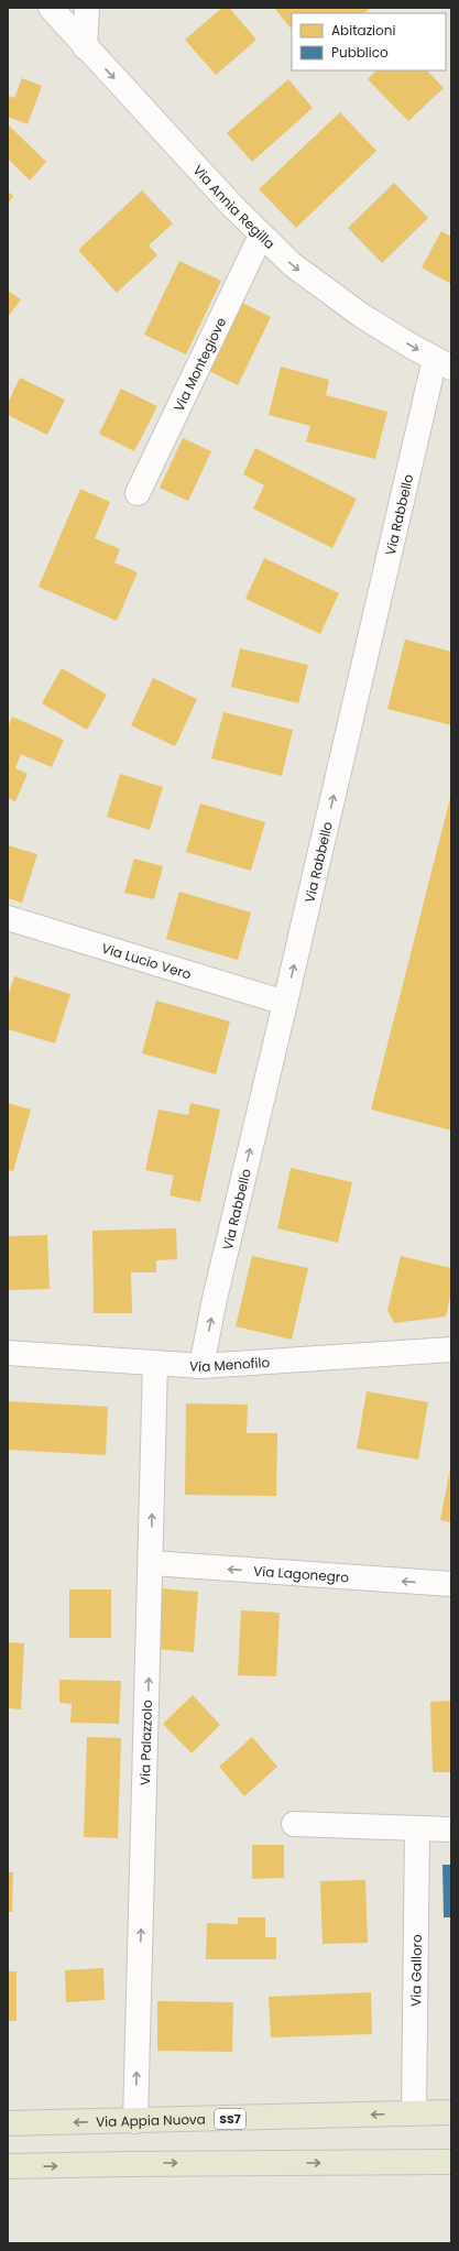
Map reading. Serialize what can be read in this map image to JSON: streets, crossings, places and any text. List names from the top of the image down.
{
  "streets": {
    "main road": ["SS7", "Via Appia Nuova"],
    "street": [
      "Via Annia Regilla",
      "Via Montegiove",
      "Via Rabbello",
      "Via Lucio Vero",
      "Via Menofilo",
      "Via Lagonegro",
      "Via Palazzolo",
      "Via Galloro"
    ]
  },
  "crossings": [
    ["Via Annia Regilla", "Via Montegiove"],
    ["Via Annia Regilla", "Via Rabbello"],
    ["Via Rabbello", "Via Lucio Vero"],
    ["Via Rabbello", "Via Menofilo"],
    ["Via Menofilo", "Via Palazzolo"],
    ["Via Lagonegro", "Via Palazzolo"],
    ["Via Palazzolo", "Via Appia Nuova"],
    ["Via Galloro", "Via Appia Nuova"]
  ],
  "one_way": [
    "Via Annia Regilla",
    "Via Rabbello",
    "Via Lagonegro",
    "Via Palazzolo"
  ],
  "legend": ["Abitazioni", "Pubblico"]
}
